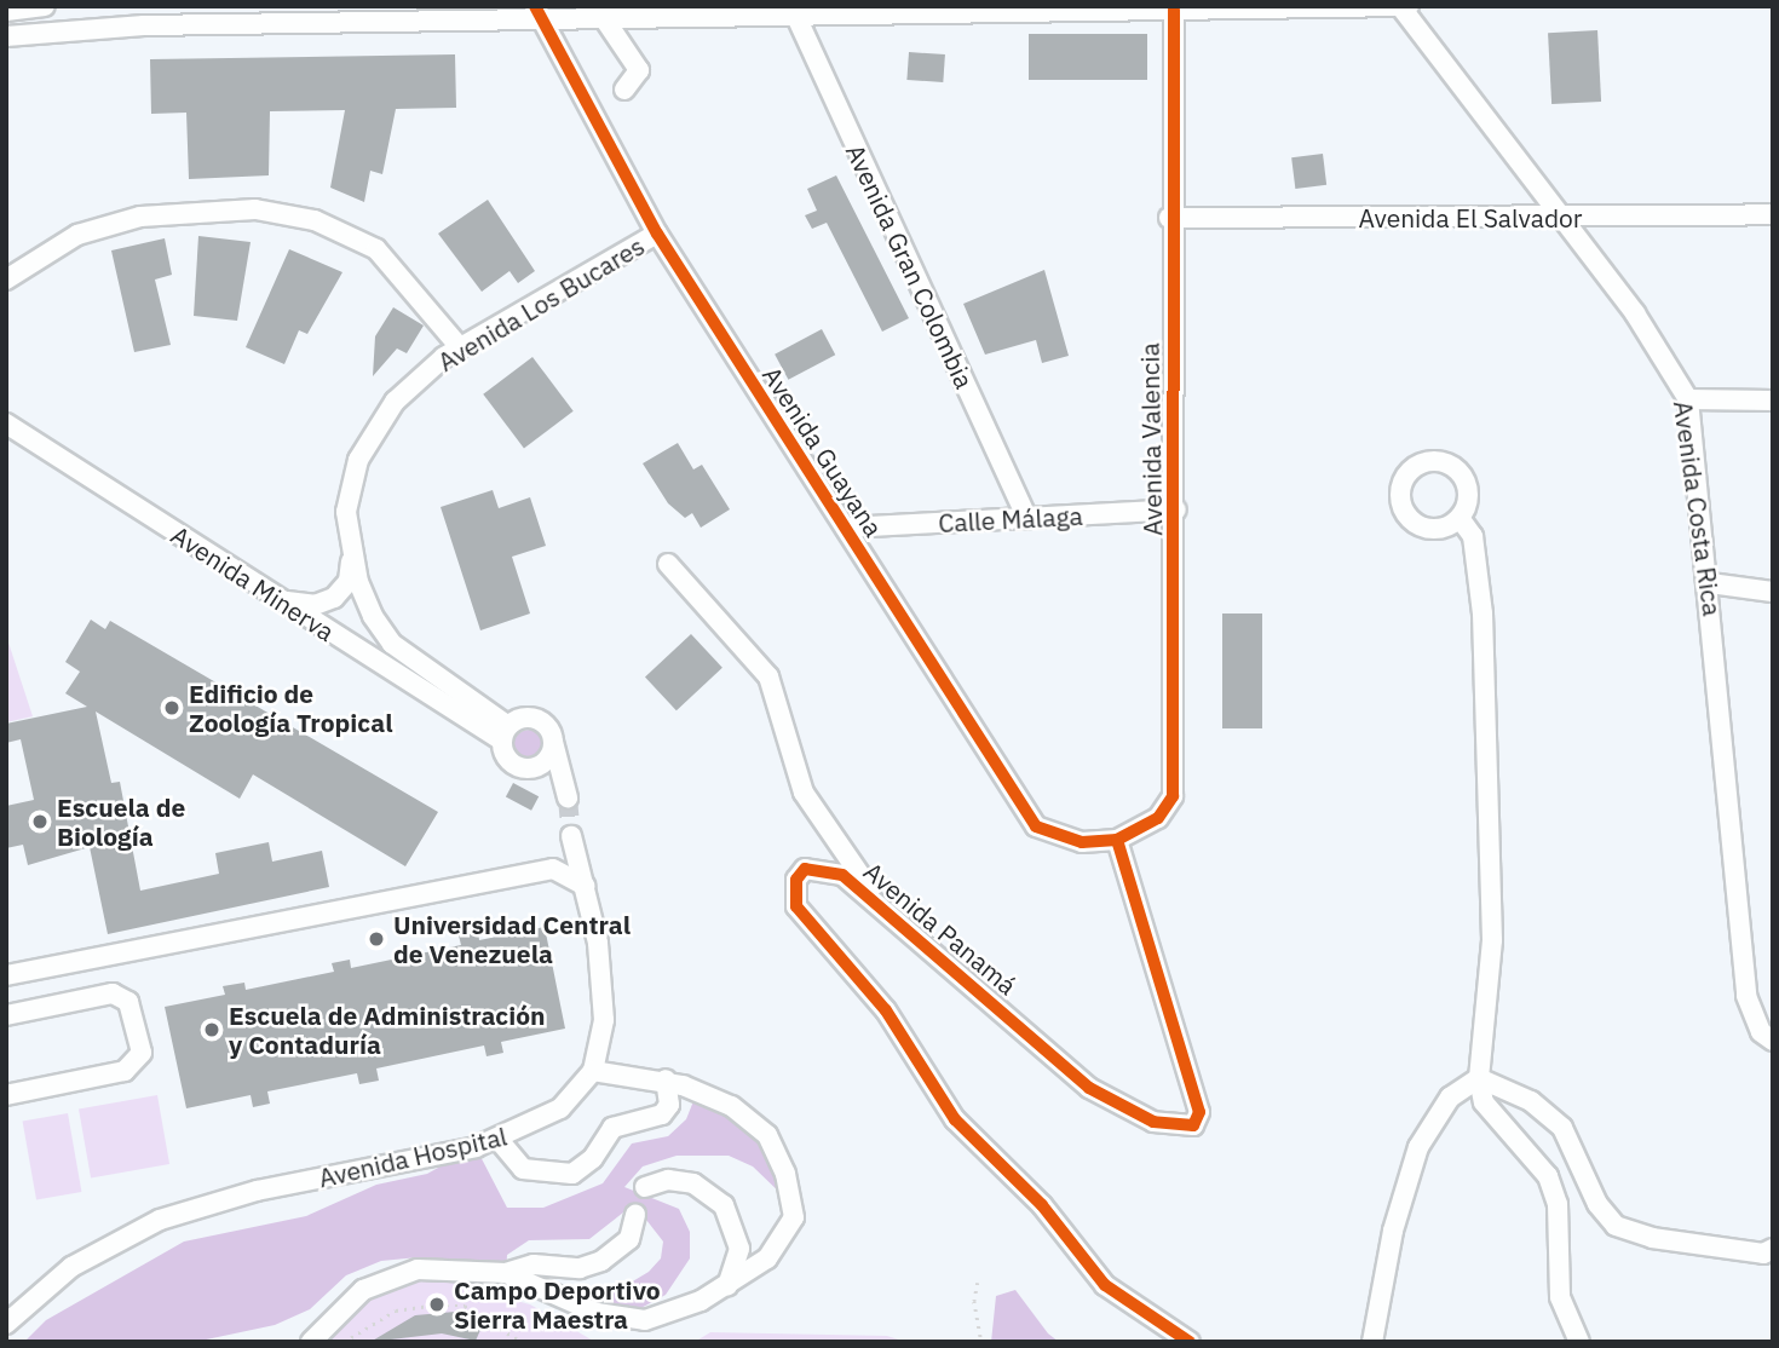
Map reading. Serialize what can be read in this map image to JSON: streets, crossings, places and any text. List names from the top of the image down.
{
  "streets": {
    "street": [
      "Avenida El Salvador",
      "Avenida Gran Colombia",
      "Avenida Los Bucares",
      "Avenida Valencia",
      "Avenida Guayana",
      "Avenida Costa Rica",
      "Calle Málaga",
      "Avenida Minerva",
      "Avenida Panamá",
      "Avenida Hospital"
    ]
  },
  "crossings": [
    ["Avenida El Salvador", "Avenida Valencia"],
    ["Avenida El Salvador", "Avenida Costa Rica"],
    ["Avenida Gran Colombia", "Calle Málaga"],
    ["Avenida Los Bucares", "Avenida Guayana"],
    ["Avenida Los Bucares", "Avenida Minerva"],
    ["Avenida Valencia", "Avenida Guayana"],
    ["Avenida Valencia", "Calle Málaga"],
    ["Avenida Valencia", "Avenida Panamá"],
    ["Avenida Guayana", "Calle Málaga"],
    ["Avenida Guayana", "Avenida Panamá"]
  ],
  "places": [
    "Edificio de Zoología Tropical",
    "Escuela de Biología",
    "Universidad Central de Venezuela",
    "Escuela de Administración y Contaduría",
    "Campo Deportivo Sierra Maestra"
  ]
}
